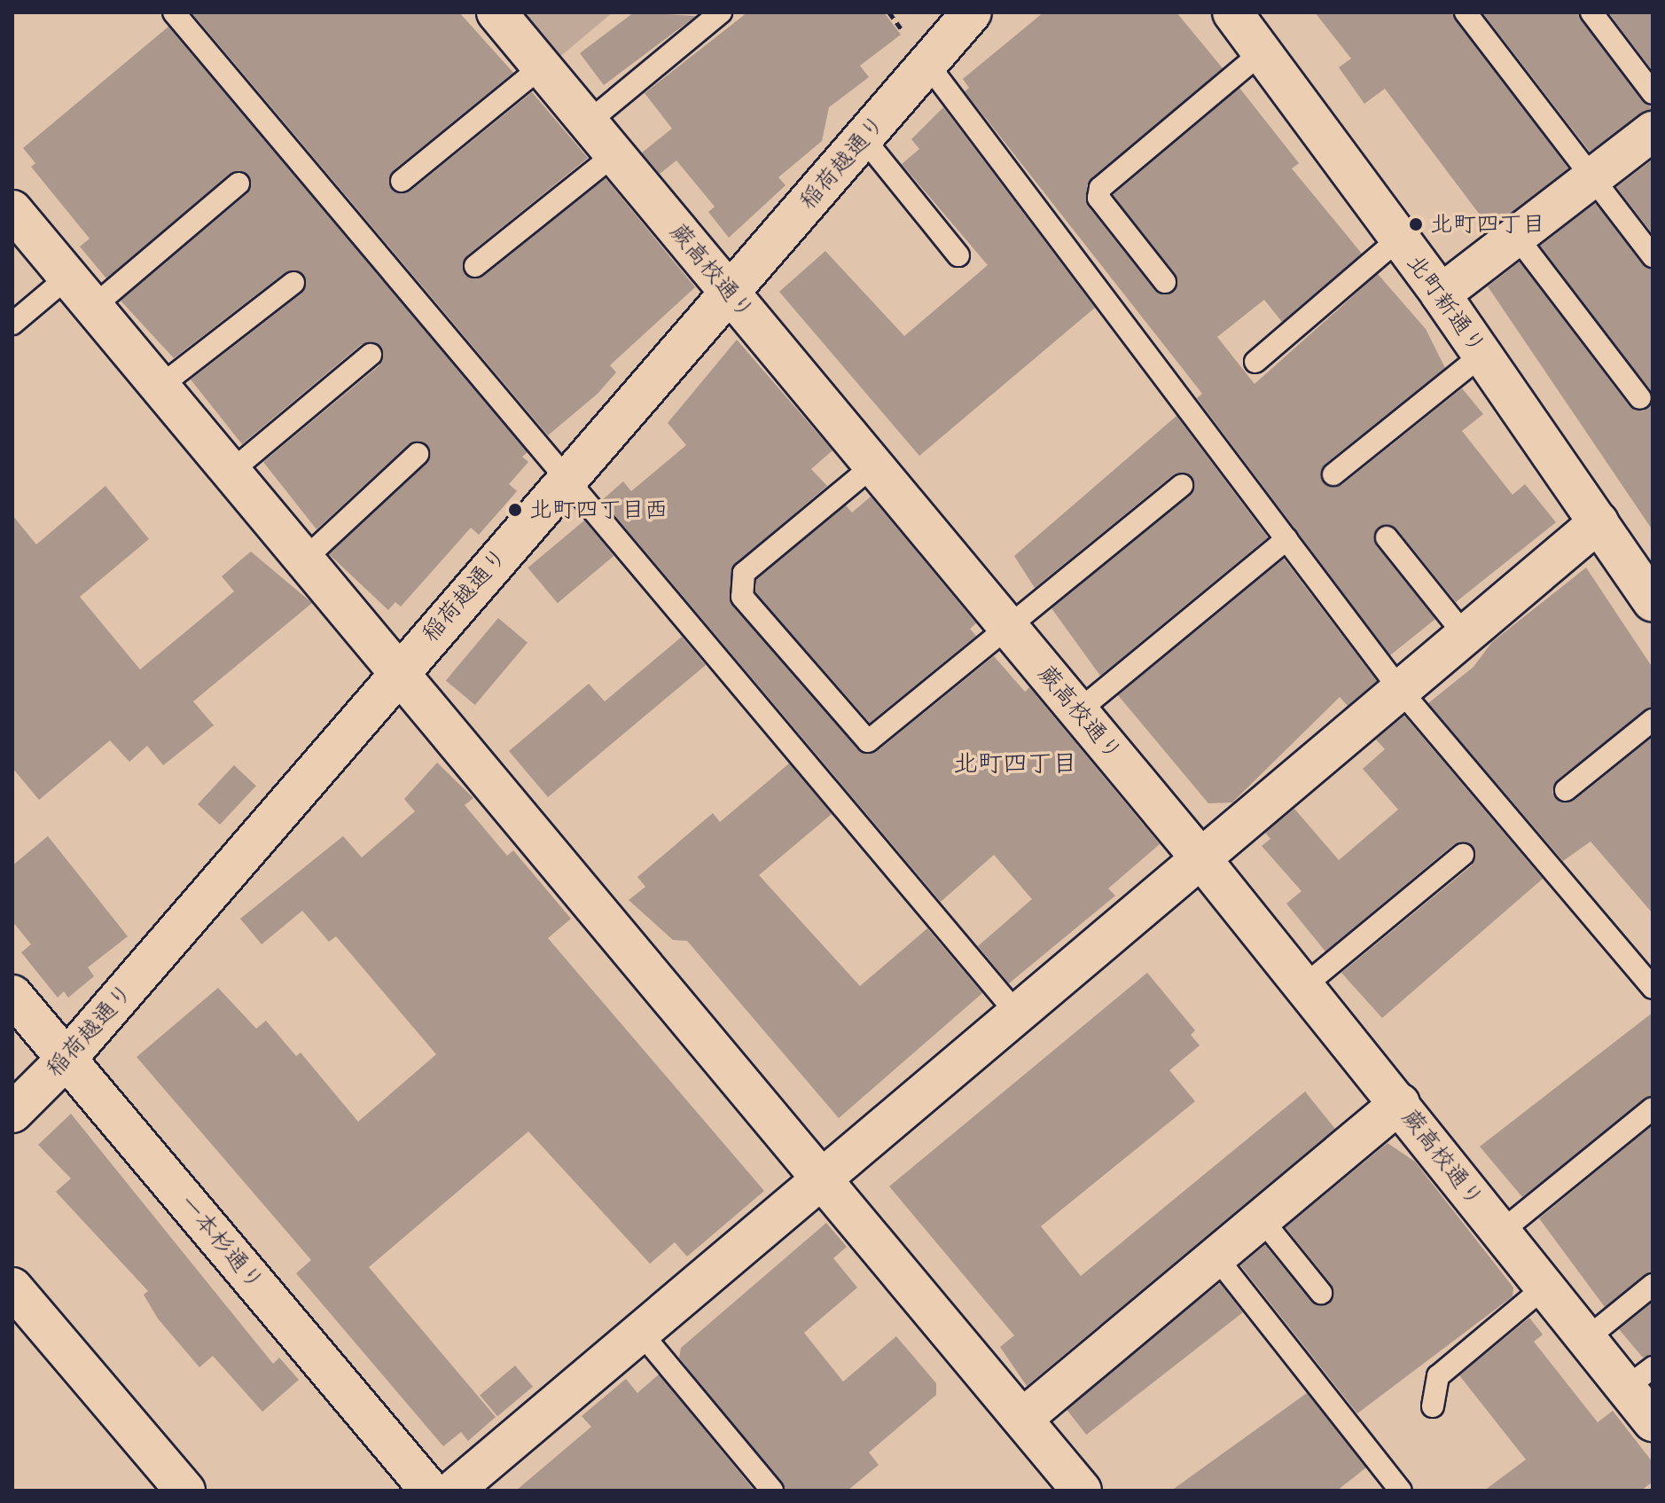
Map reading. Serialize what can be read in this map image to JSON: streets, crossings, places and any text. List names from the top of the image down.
{
  "streets": {
    "street": [
      "稲荷越通り",
      "蕨高校通り",
      "北町新通り",
      "一本杉通り"
    ]
  },
  "crossings": [
    ["稲荷越通り", "蕨高校通り"],
    ["稲荷越通り", "一本杉通り"]
  ],
  "districts": ["北町四丁目"],
  "places": ["北町四丁目", "北町四丁目西"]
}
